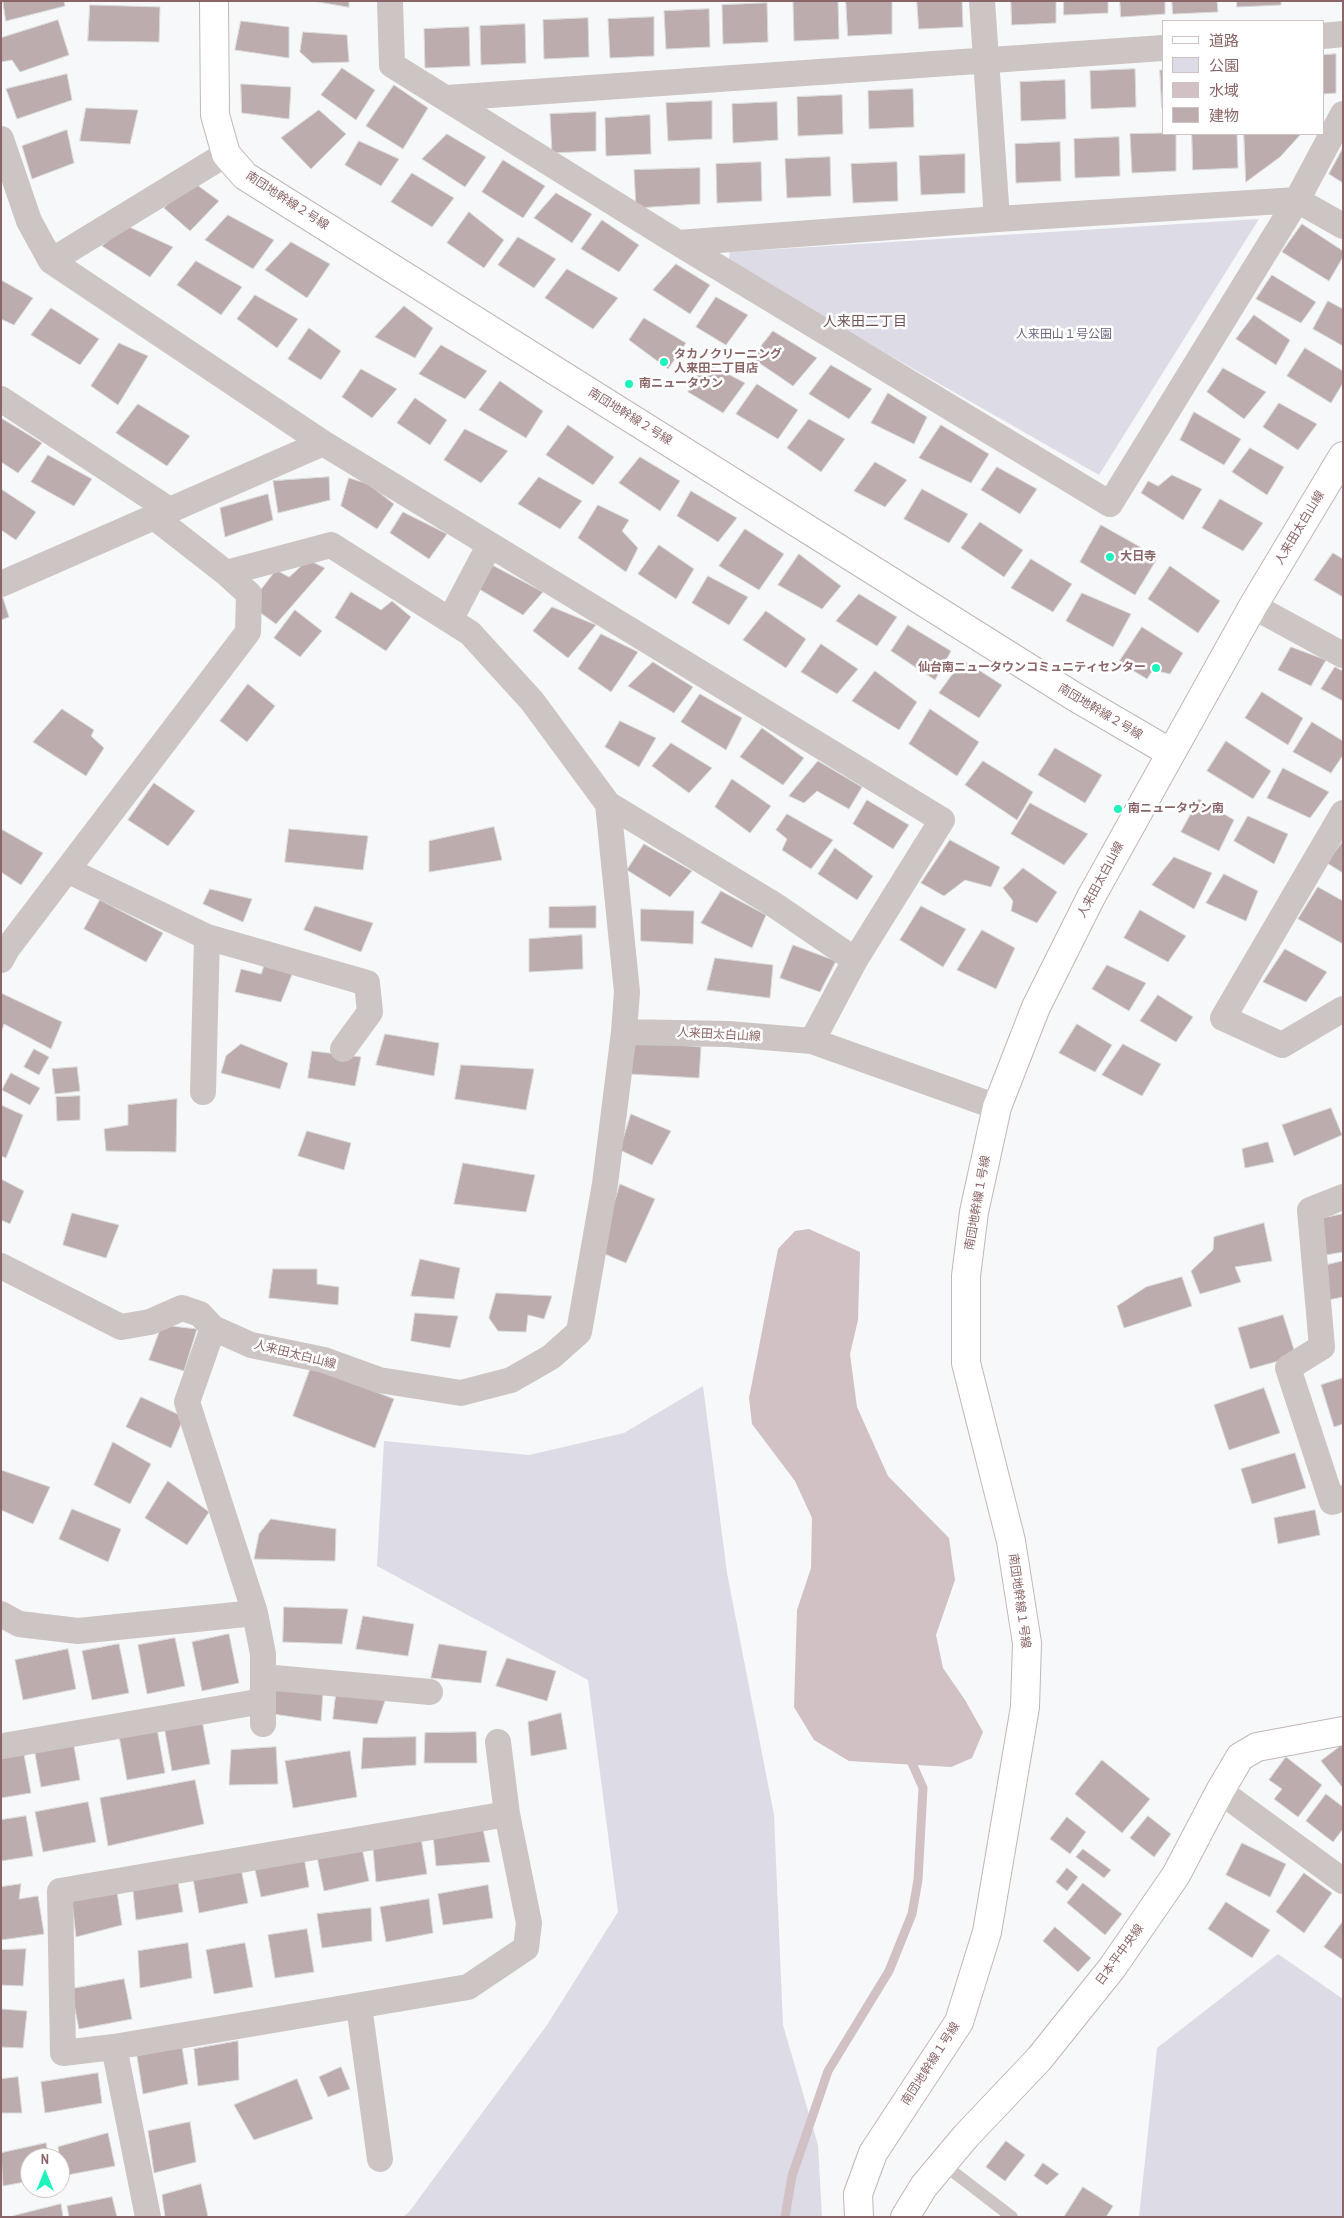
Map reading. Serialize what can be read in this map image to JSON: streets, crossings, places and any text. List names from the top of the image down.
{
  "streets": {
    "street": [
      "南団地幹線２号線",
      "人来田太白山線",
      "南団地幹線１号線",
      "日本平中央線"
    ]
  },
  "crossings": [
    ["南団地幹線２号線", "人来田太白山線"],
    ["人来田太白山線", "南団地幹線１号線"]
  ],
  "districts": ["人来田二丁目"],
  "parks": ["人来田山１号公園"],
  "places": [
    "タカノクリーニング 人来田二丁目店",
    "南ニュータウン",
    "大日寺",
    "仙台南ニュータウンコミュニティセンター",
    "南ニュータウン南"
  ],
  "legend": [
    "道路",
    "公園",
    "水域",
    "建物"
  ],
  "north": "top"
}
